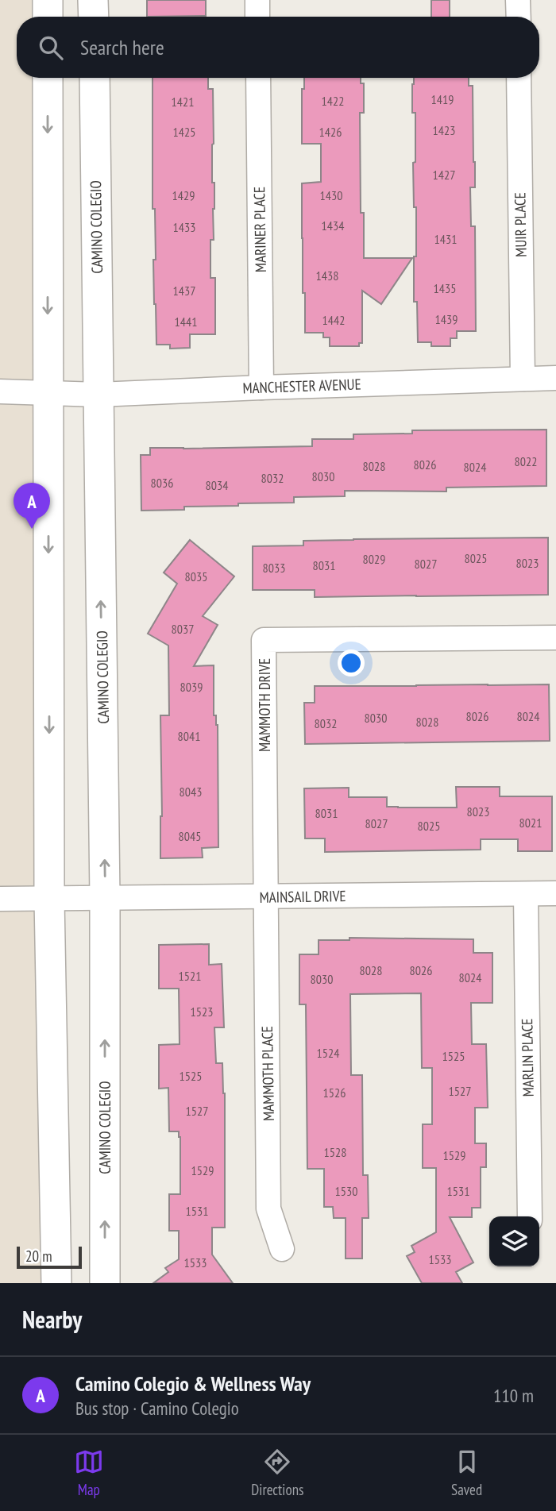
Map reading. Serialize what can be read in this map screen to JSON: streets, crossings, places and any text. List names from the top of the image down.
{
  "streets": {
    "street": [
      "MUIR PLACE",
      "CAMINO COLEGIO",
      "MARINER PLACE",
      "MANCHESTER AVENUE",
      "MAMMOTH DRIVE",
      "MAINSAIL DRIVE",
      "MARLIN PLACE",
      "MAMMOTH PLACE"
    ]
  },
  "crossings": [
    ["MUIR PLACE", "MANCHESTER AVENUE"],
    ["CAMINO COLEGIO", "MANCHESTER AVENUE"],
    ["CAMINO COLEGIO", "MAINSAIL DRIVE"],
    ["MARINER PLACE", "MANCHESTER AVENUE"],
    ["MAMMOTH DRIVE", "MAINSAIL DRIVE"],
    ["MAMMOTH DRIVE", "MAMMOTH PLACE"],
    ["MAINSAIL DRIVE", "MARLIN PLACE"],
    ["MAINSAIL DRIVE", "MAMMOTH PLACE"]
  ],
  "house_numbers": [
    "1419",
    "1422",
    "1421",
    "1423",
    "1425",
    "1426",
    "1427",
    "1429",
    "1430",
    "1434",
    "1433",
    "1431",
    "1438",
    "1435",
    "1437",
    "1439",
    "1442",
    "1441",
    "8022",
    "8026",
    "8028",
    "8024",
    "8030",
    "8032",
    "8036",
    "8034",
    "8025",
    "8029",
    "8023",
    "8027",
    "8031",
    "8033",
    "8035",
    "8037",
    "8039",
    "8026",
    "8024",
    "8030",
    "8028",
    "8032",
    "8041",
    "8043",
    "8023",
    "8031",
    "8021",
    "8027",
    "8025",
    "8045",
    "8028",
    "8026",
    "1521",
    "8024",
    "8030",
    "1523",
    "1524",
    "1525",
    "1525",
    "1527",
    "1526",
    "1527",
    "1528",
    "1529",
    "1529",
    "1530",
    "1531",
    "1531",
    "1533",
    "1533"
  ],
  "scale_bar": "20 m",
  "page": {
    "search": "Search here",
    "pins": "A",
    "scale": "20 m",
    "heading": "Nearby",
    "list": [
      {
        "mark": "A",
        "name": "Camino Colegio & Wellness Way",
        "note": "Bus stop · Camino Colegio",
        "value": "110 m"
      }
    ],
    "nav": ["Map", "Directions", "Saved"]
  }
}
